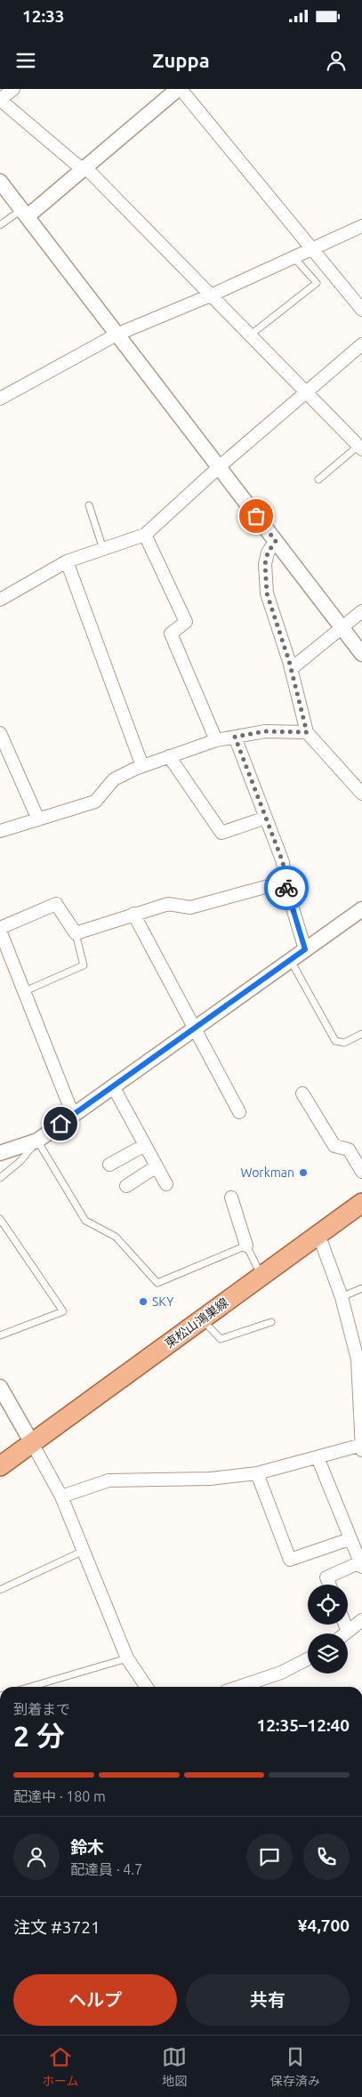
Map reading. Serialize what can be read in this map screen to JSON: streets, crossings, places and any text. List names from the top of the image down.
{
  "streets": {
    "main road": ["東松山鴻巣線"]
  },
  "places": ["Workman", "SKY"],
  "page": {
    "status": "12:33",
    "header": "Zuppa",
    "heading": ["2 分", "到着まで", "12:35–12:40"],
    "panel": [
      "鈴木",
      "配達員 · 4.7",
      "注文 #3721",
      "¥4,700"
    ],
    "bar": "配達中 · 180 m",
    "buttons": ["ヘルプ", "共有"],
    "tabs": ["ホーム", "地図", "保存済み"]
  }
}
